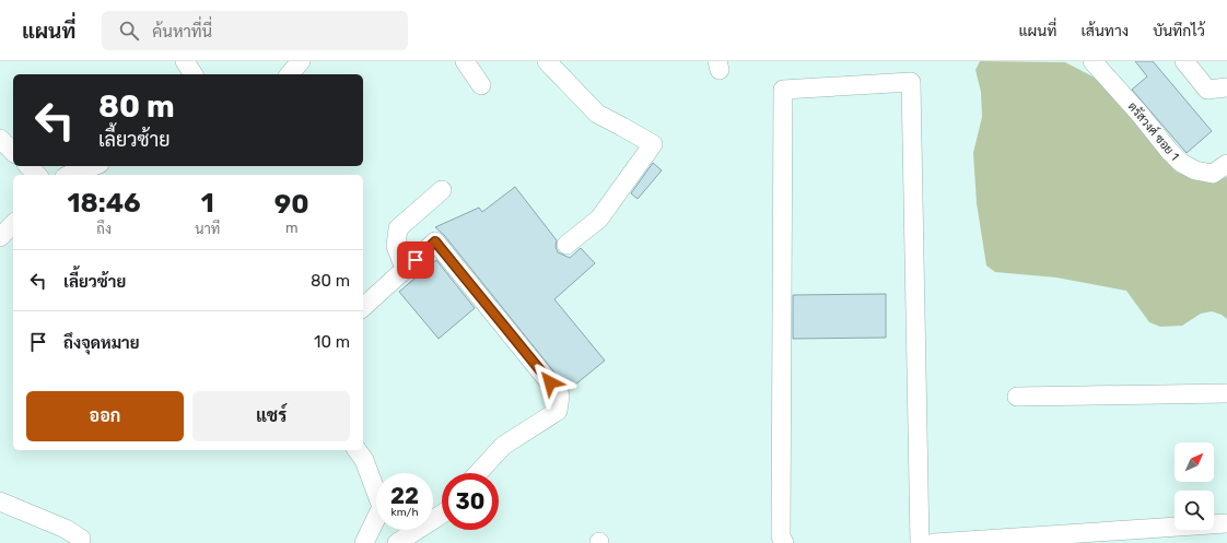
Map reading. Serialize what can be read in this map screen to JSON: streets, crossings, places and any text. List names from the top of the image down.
{
  "streets": {
    "street": ["ตรัสวงศ์ ซอย 1"]
  },
  "north": "top right",
  "page": {
    "header": "แผนที่",
    "search": "ค้นหาที่นี่",
    "nav": ["แผนที่", "เส้นทาง", "บันทึกไว้"],
    "turn": ["80 m", "เลี้ยวซ้าย"],
    "eta": [
      "18:46",
      "ถึง",
      "1",
      "นาที",
      "90",
      "m"
    ],
    "list": [
      {
        "name": "เลี้ยวซ้าย",
        "value": "80 m"
      },
      {
        "name": "ถึงจุดหมาย",
        "value": "10 m"
      }
    ],
    "buttons": ["ออก", "แชร์"],
    "speed": "22 km/h",
    "limit": "30"
  }
}
